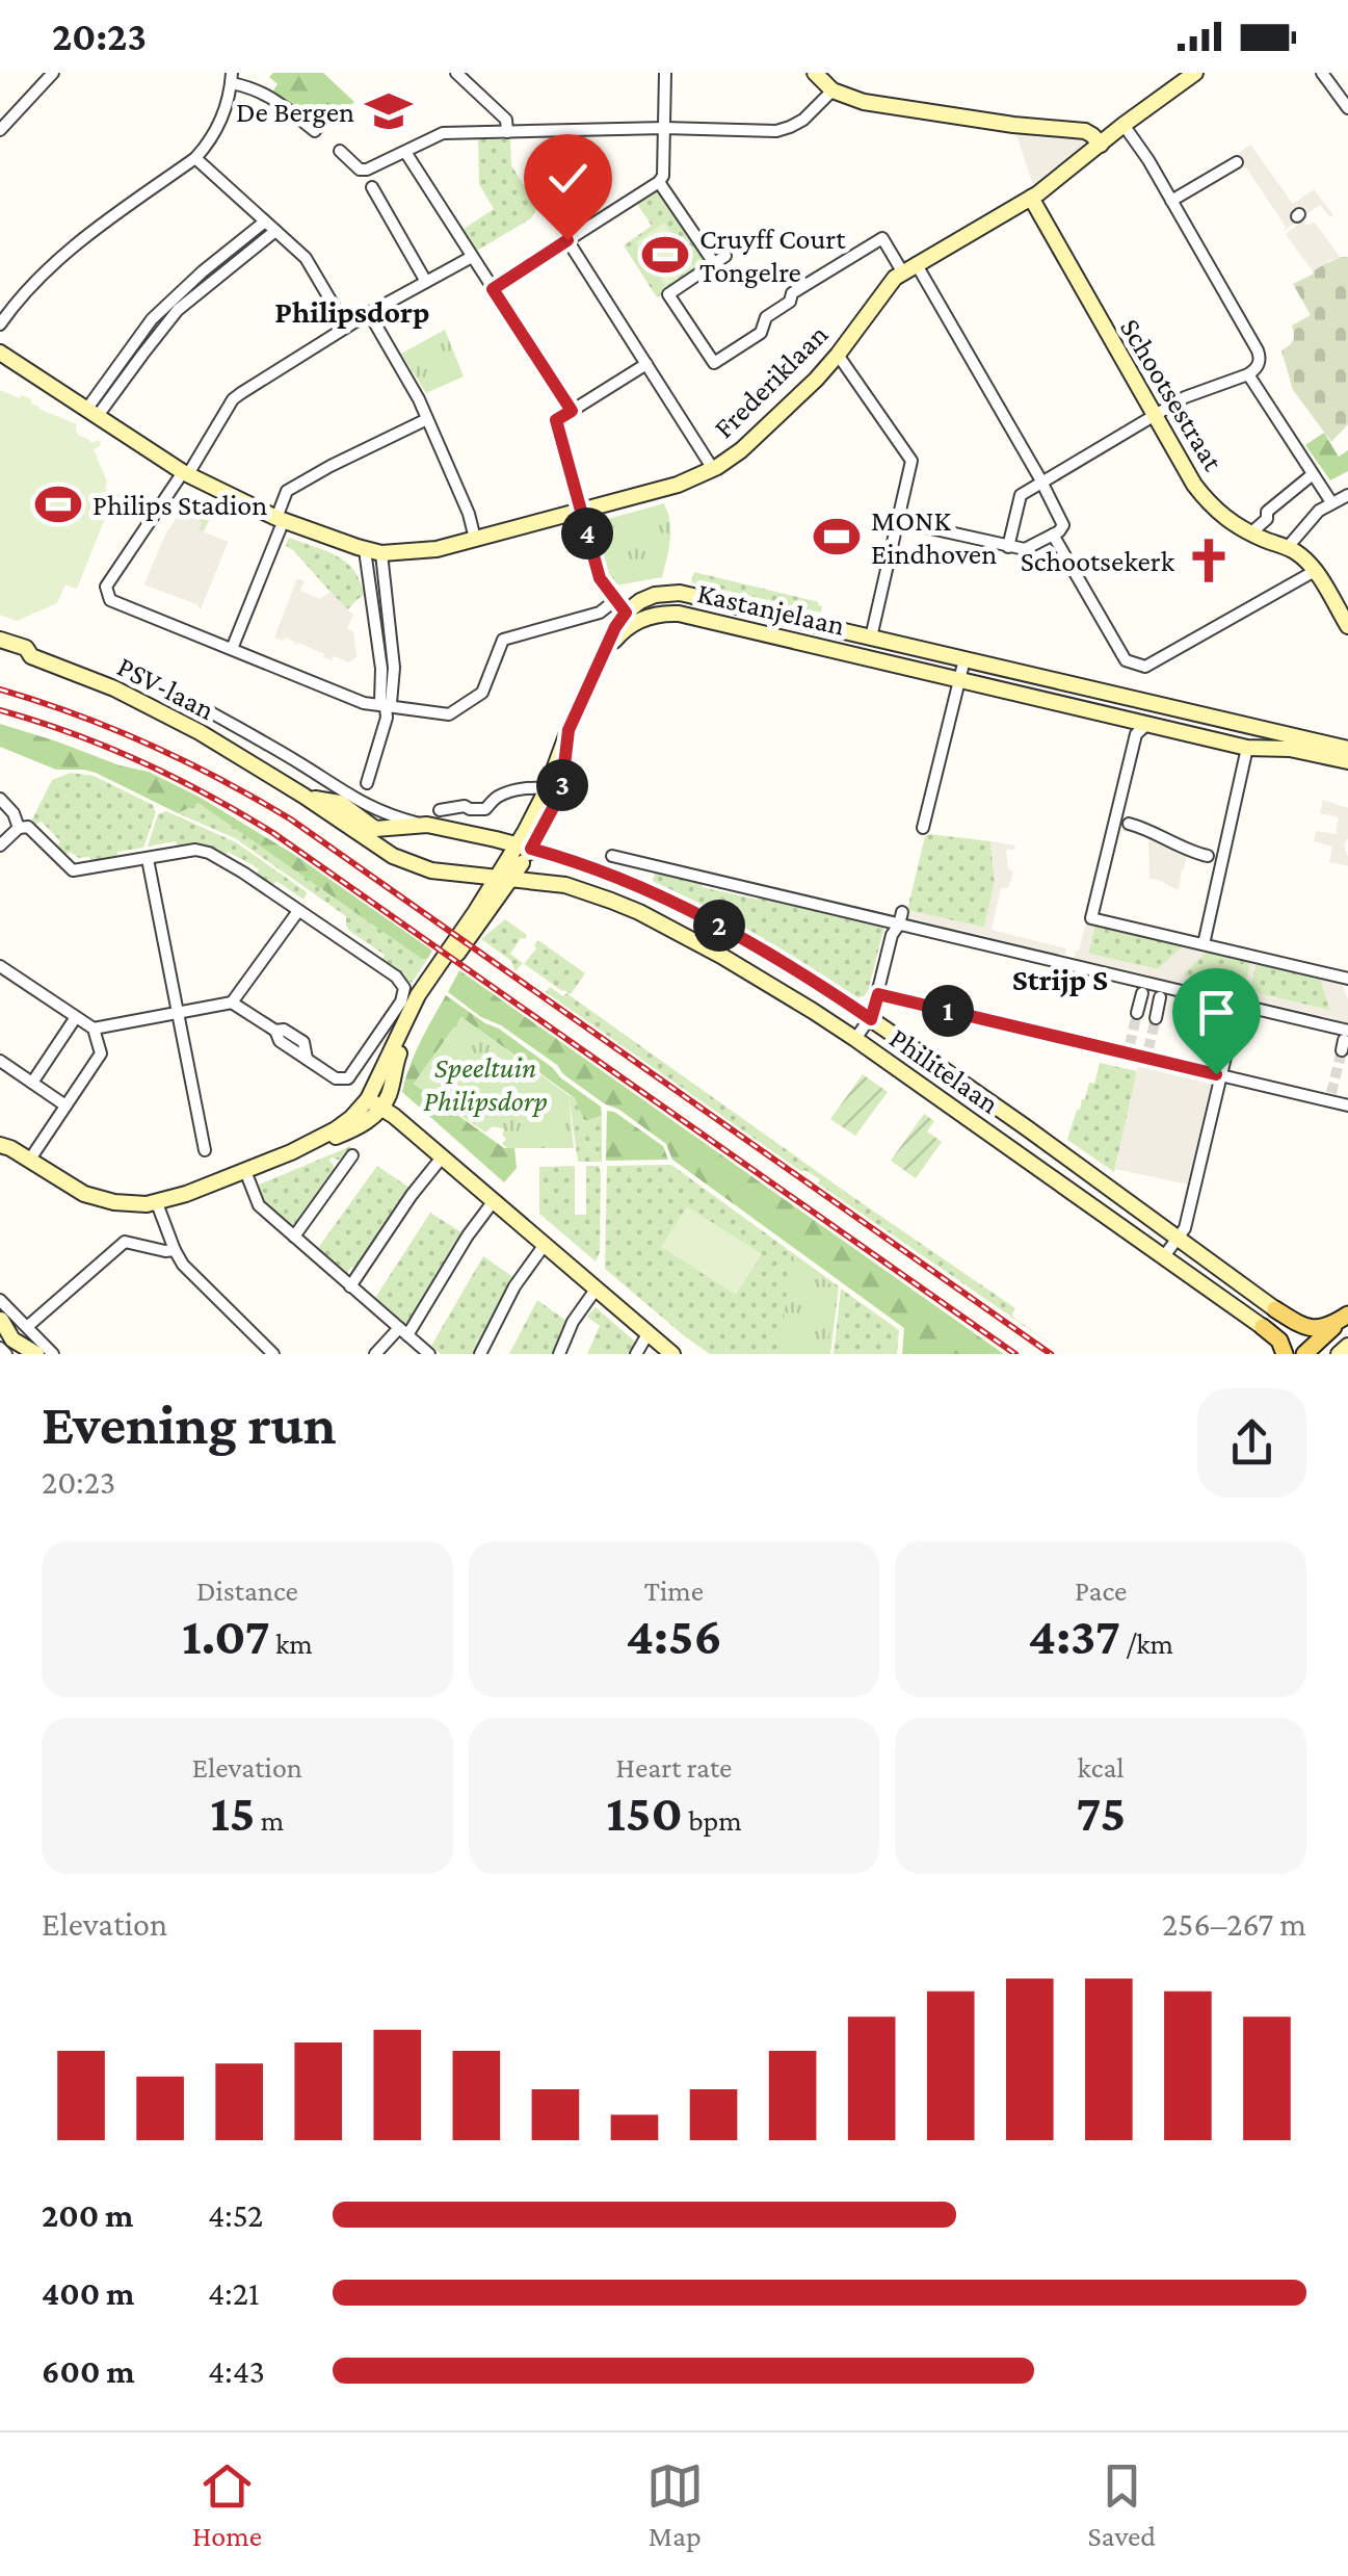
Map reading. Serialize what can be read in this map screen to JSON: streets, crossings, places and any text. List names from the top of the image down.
{
  "streets": {
    "street": [
      "Frederiklaan",
      "Schootsestraat",
      "Kastanjelaan",
      "PSV-laan",
      "Philitelaan"
    ]
  },
  "crossings": [
    ["Frederiklaan", "Schootsestraat"],
    ["PSV-laan", "Philitelaan"]
  ],
  "districts": ["Philipsdorp", "Strijp S"],
  "parks": ["Speeltuin Philipsdorp"],
  "places": {
    "school or university": ["De Bergen"],
    "sports": ["Cruyff Court Tongelre", "Philips Stadion", "MONK Eindhoven"],
    "church": ["Schootsekerk"]
  },
  "page": {
    "status": "20:23",
    "pins": [
      "4",
      "3",
      "2",
      "1"
    ],
    "heading": ["Evening run", "20:23"],
    "stats": [
      ["Distance", "1.07 km"],
      ["Time", "4:56"],
      ["Pace", "4:37 /km"],
      ["Elevation", "15 m"],
      ["Heart rate", "150 bpm"],
      ["kcal", "75"]
    ],
    "chart": ["Elevation", "256–267 m"],
    "list": [
      {
        "name": "200 m",
        "note": "4:52"
      },
      {
        "name": "400 m",
        "note": "4:21"
      },
      {
        "name": "600 m",
        "note": "4:43"
      }
    ],
    "tabs": ["Home", "Map", "Saved"]
  }
}
